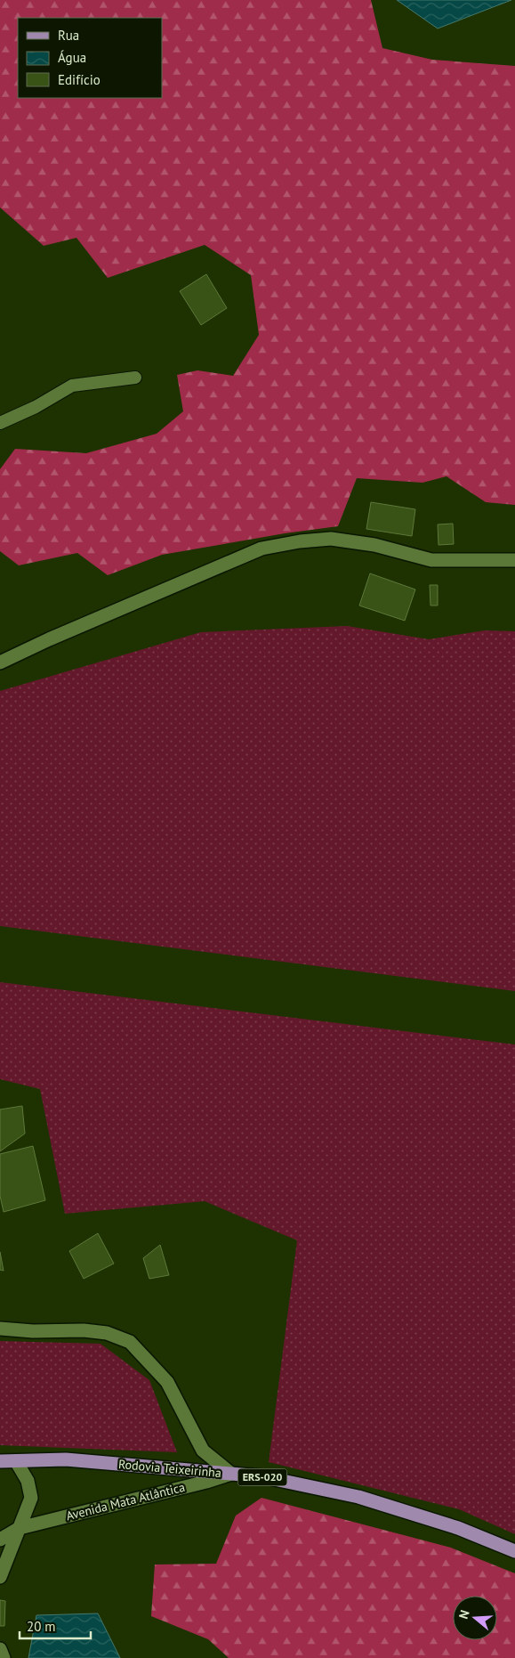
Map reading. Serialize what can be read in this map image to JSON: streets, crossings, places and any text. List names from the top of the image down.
{
  "streets": {
    "main road": ["Rodovia Teixeirinha", "ERS-020"],
    "street": ["Avenida Mata Atlântica"]
  },
  "crossings": [
    ["Rodovia Teixeirinha", "Avenida Mata Atlântica"]
  ],
  "legend": ["Rua", "Água", "Edifício"],
  "scale_bar": "20 m",
  "north": "left"
}
